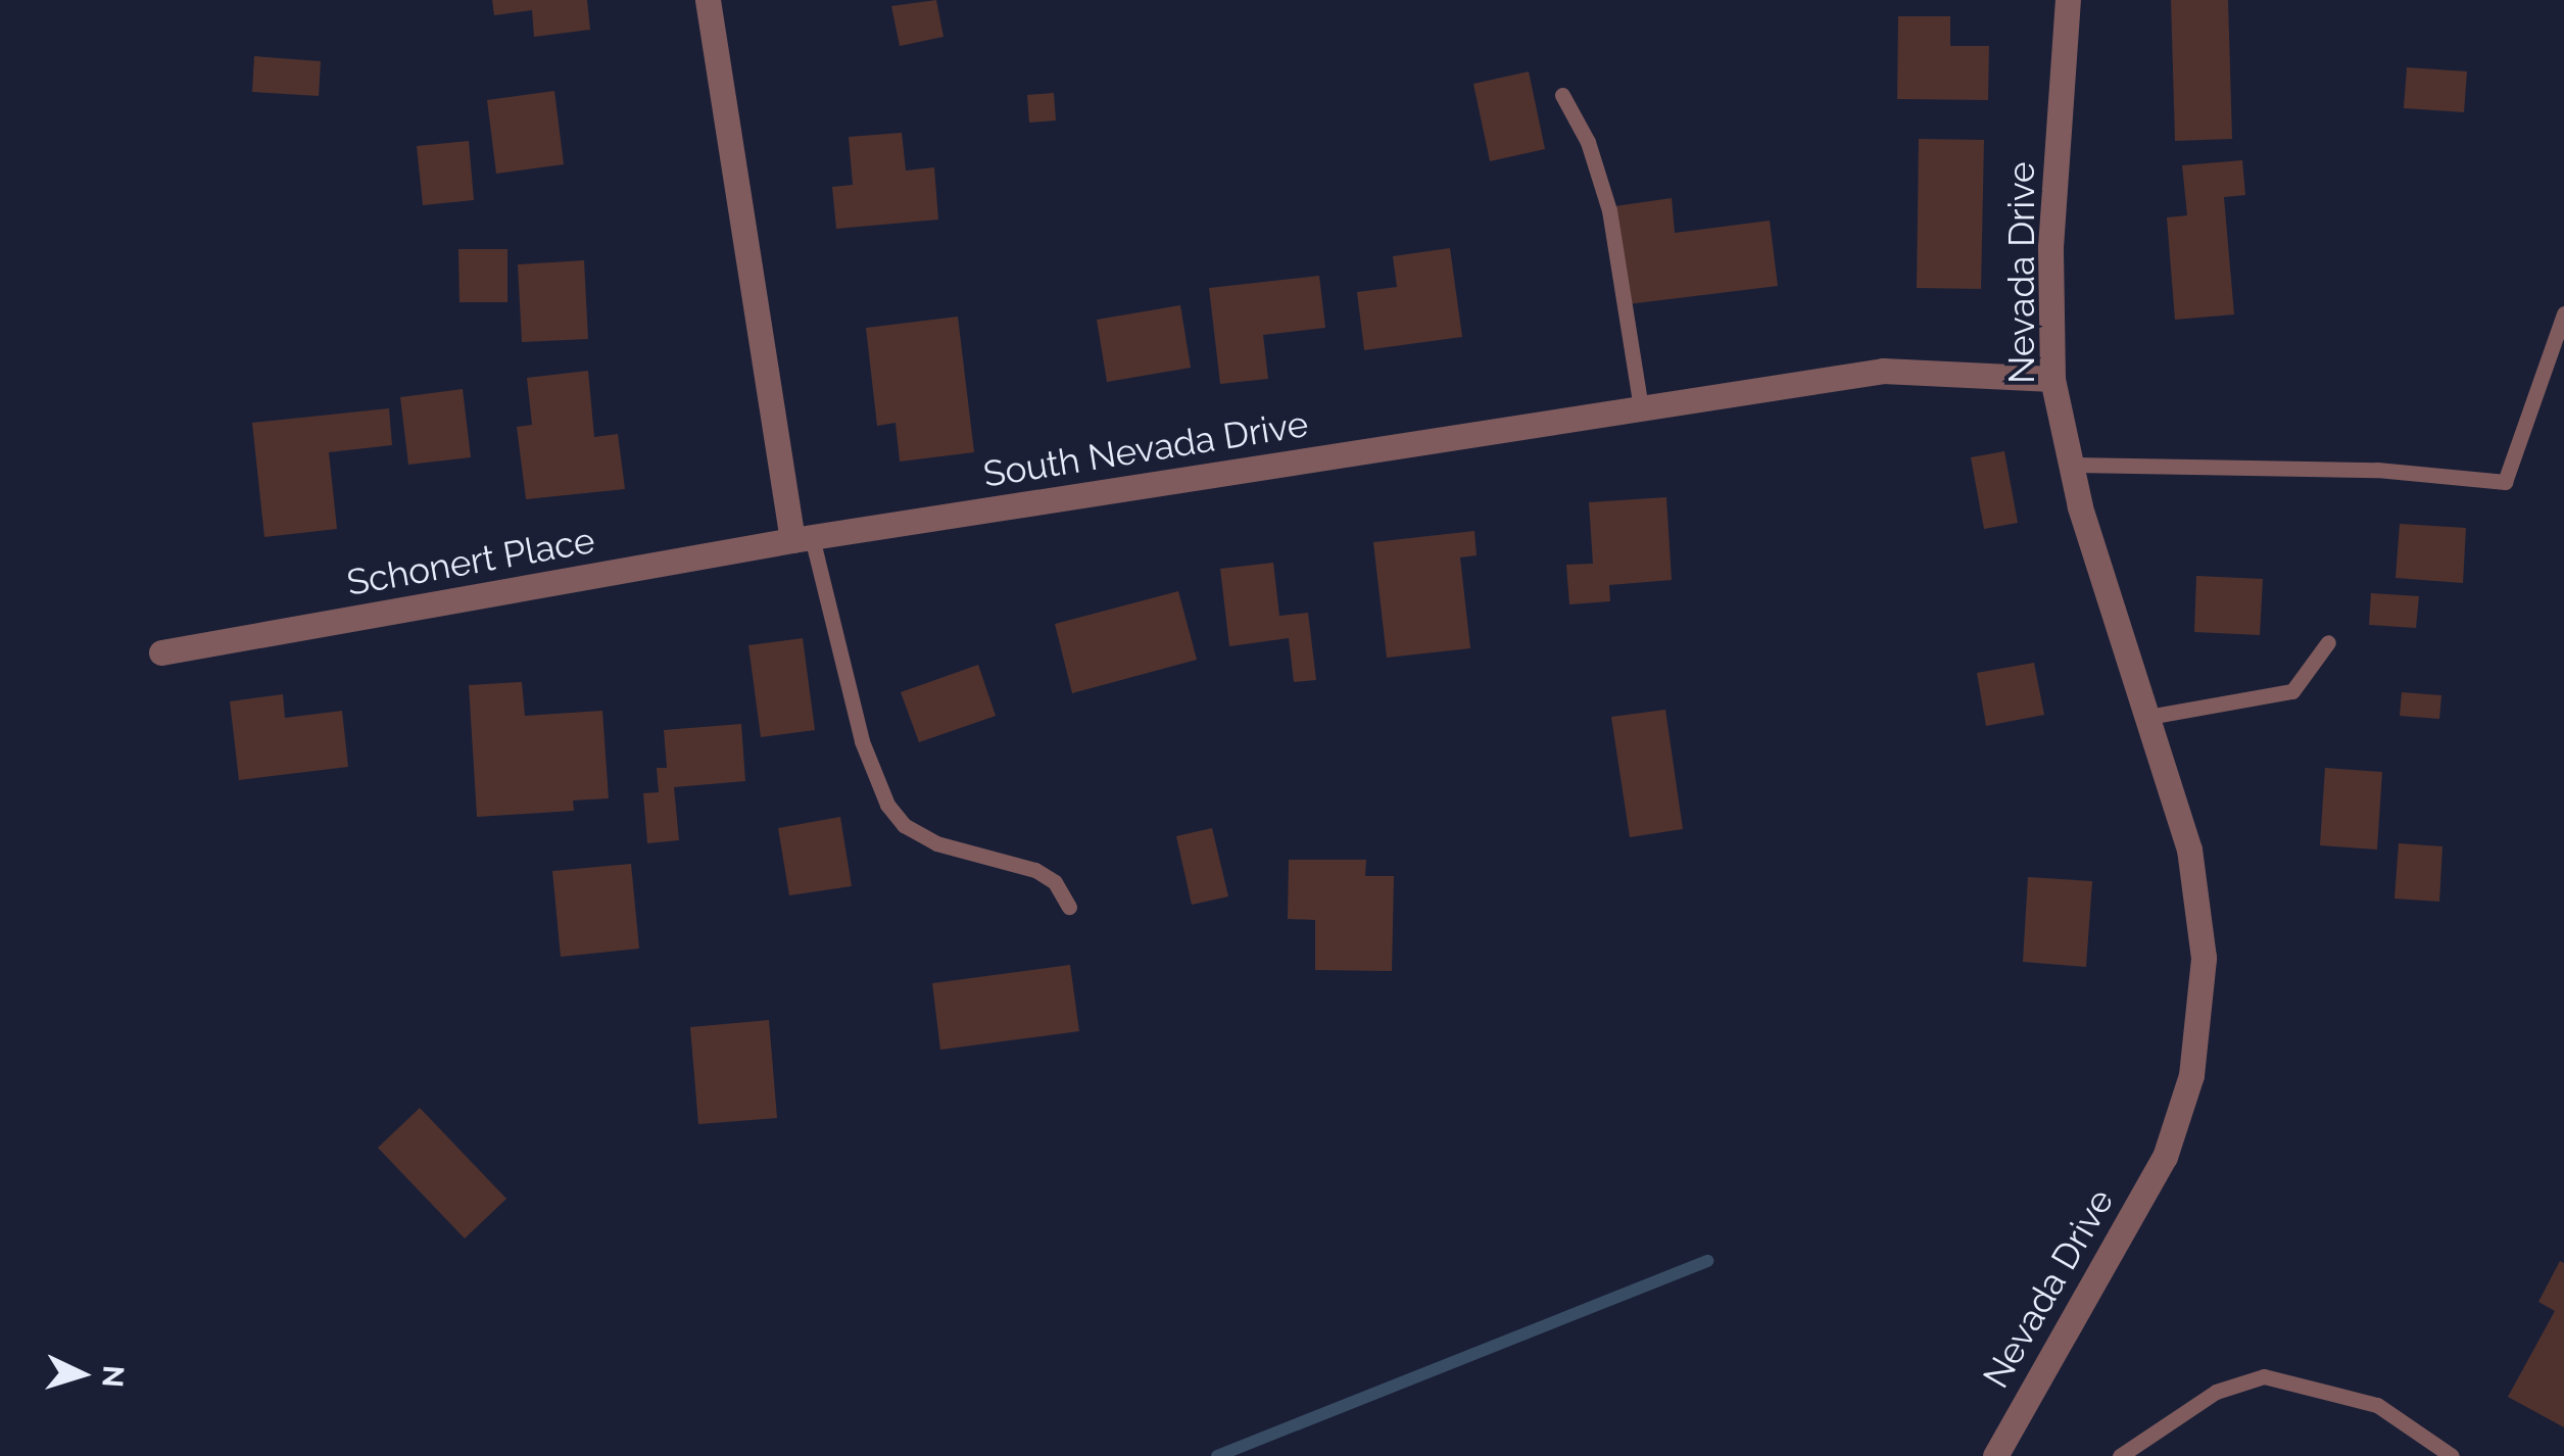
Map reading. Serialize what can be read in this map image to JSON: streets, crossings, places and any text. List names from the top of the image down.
{
  "streets": {
    "street": ["Nevada Drive", "South Nevada Drive", "Schonert Place"]
  },
  "crossings": [
    ["Nevada Drive", "South Nevada Drive"],
    ["South Nevada Drive", "Schonert Place"]
  ],
  "north": "right"
}
